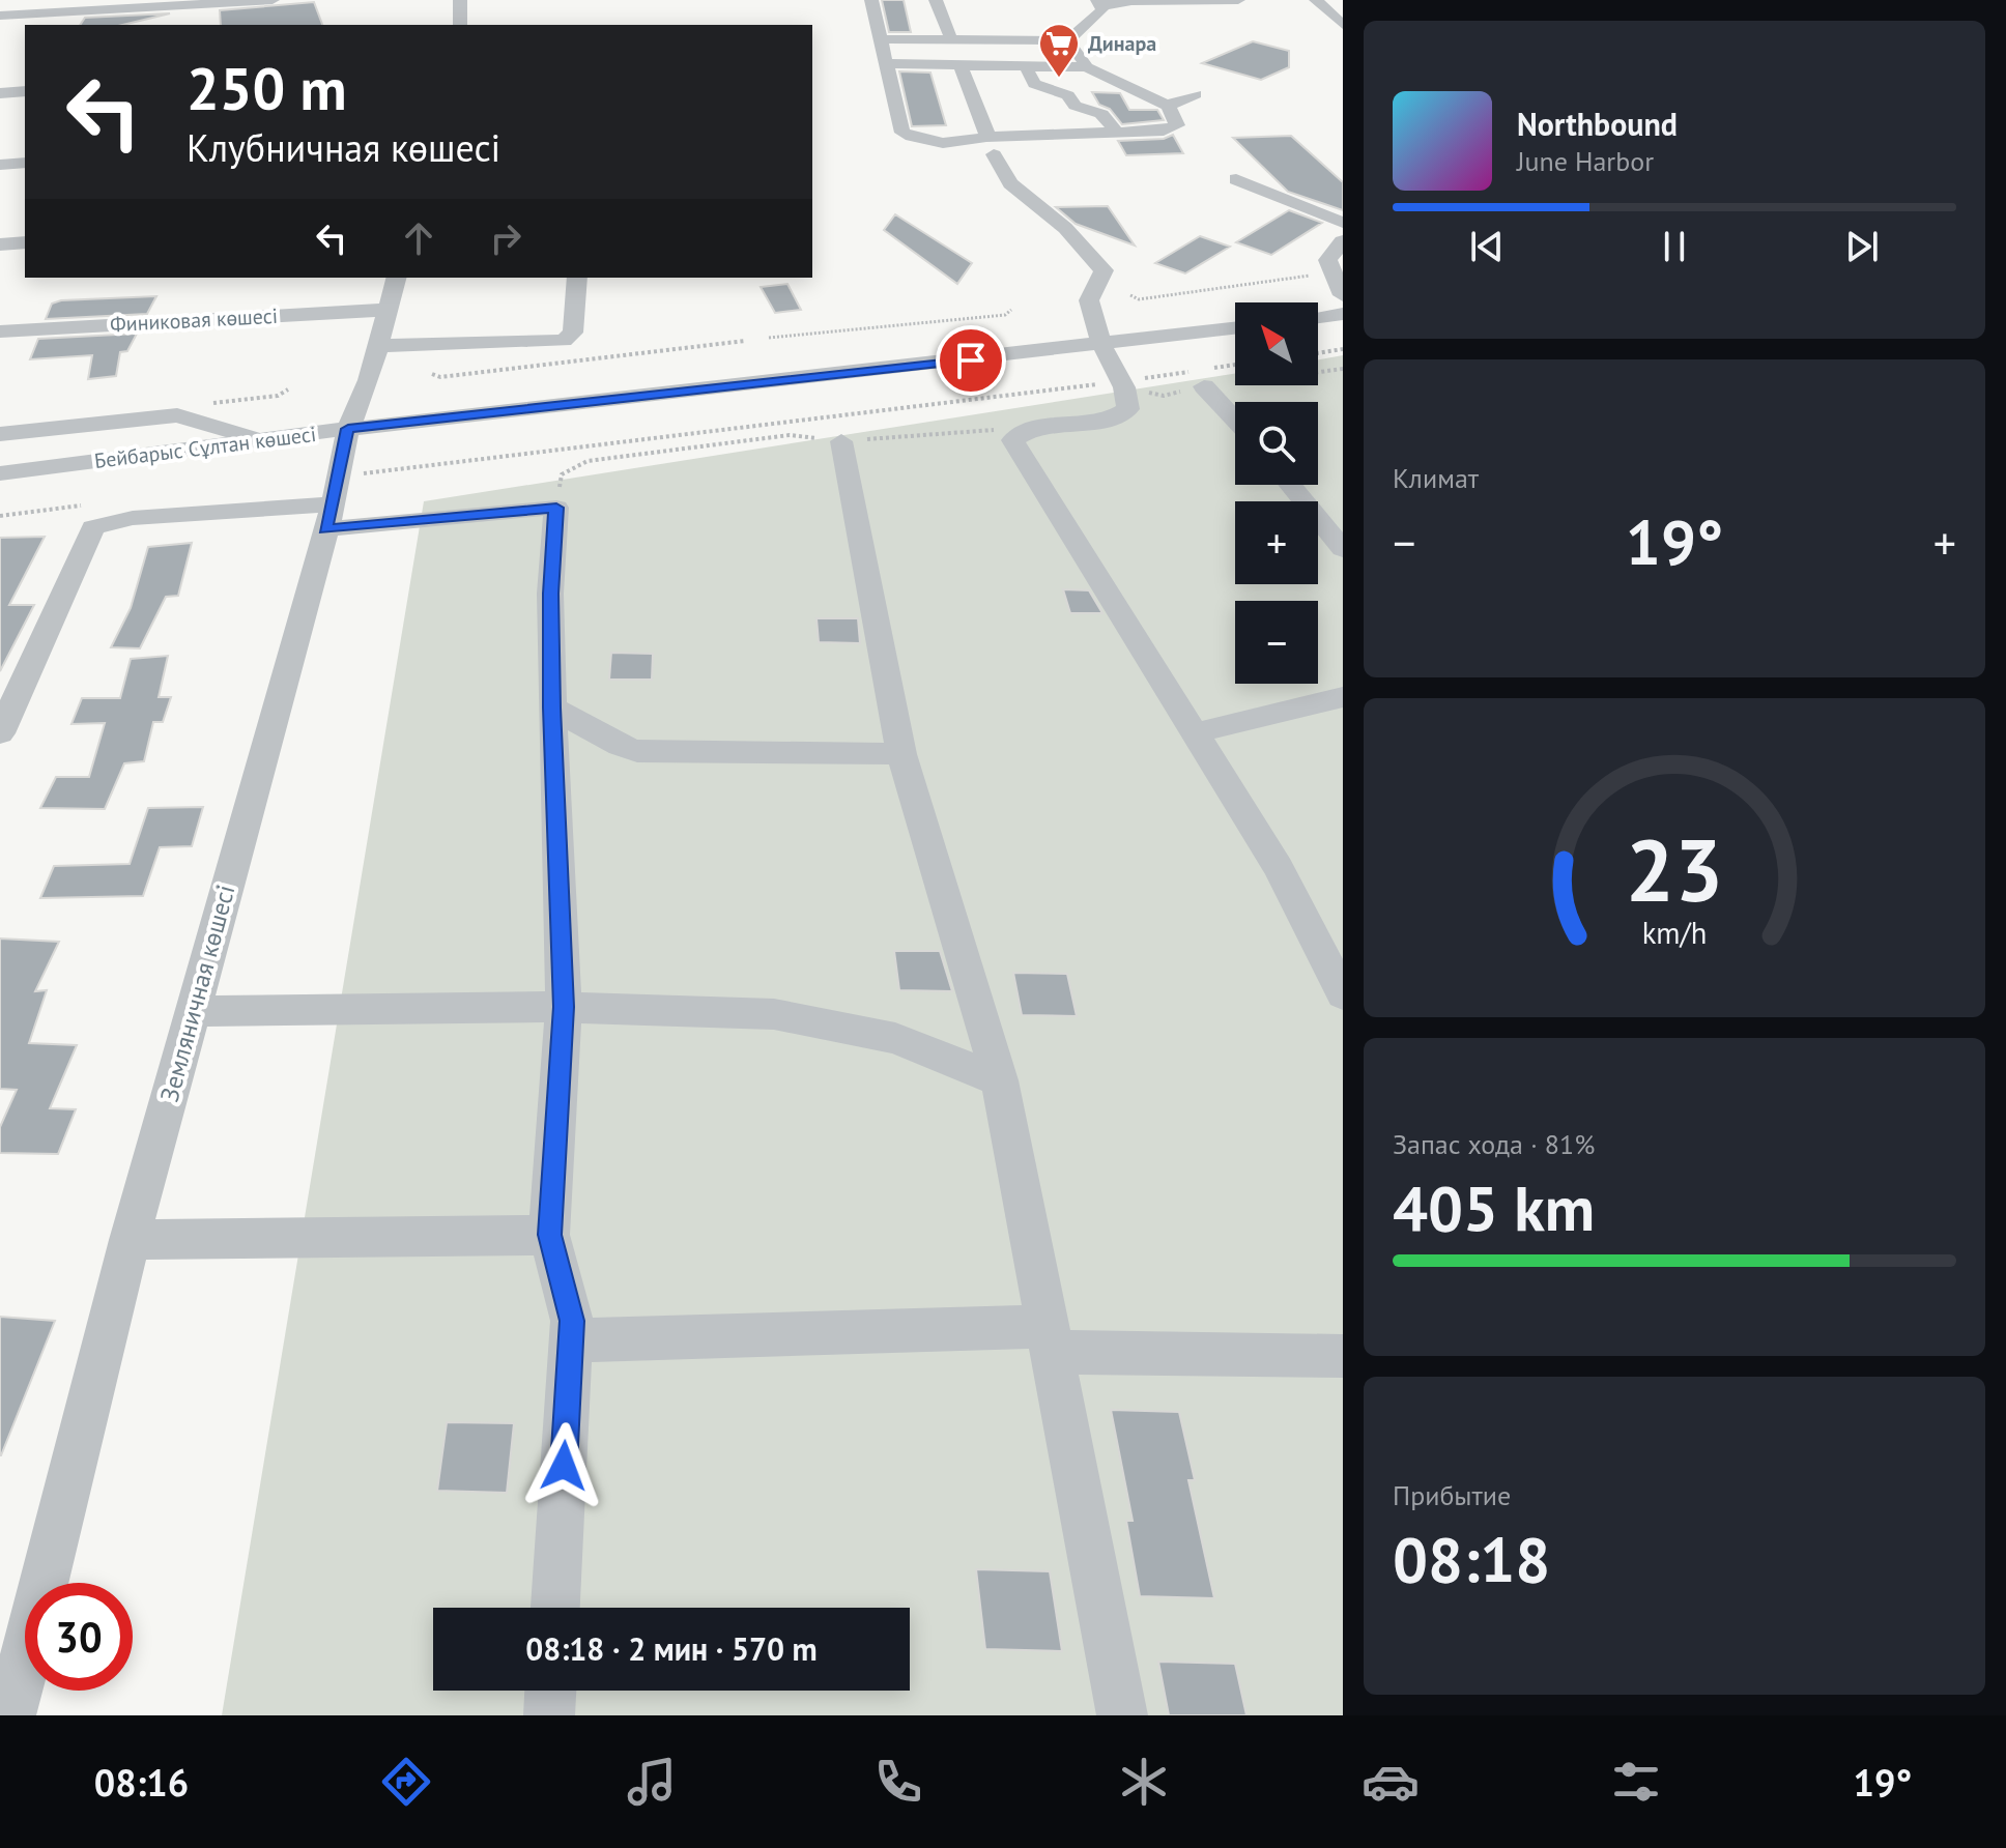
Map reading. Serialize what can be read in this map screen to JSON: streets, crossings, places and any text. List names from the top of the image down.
{
  "streets": {
    "street": ["Финиковая көшесі", "Бейбарыс Сұлтан көшесі", "Земляничная көшесі"]
  },
  "crossings": [
    ["Финиковая көшесі", "Земляничная көшесі"],
    ["Бейбарыс Сұлтан көшесі", "Земляничная көшесі"]
  ],
  "places": {
    "supermarket": ["Динара"]
  },
  "north": "top left",
  "page": {
    "turn": ["250 m", "Клубничная көшесі"],
    "song": ["Northbound", "June Harbor"],
    "map_buttons": ["+", "−"],
    "tile": [
      "Климат",
      ["Запас хода · 81%", "405 km"],
      ["Прибытие", "08:18"]
    ],
    "heat": ["−", "19°", "+"],
    "limit": "30",
    "trip": "08:18 · 2 мин · 570 m",
    "tabs": ["08:16", "19°"],
    "gauge": ["23", "km/h"]
  }
}
